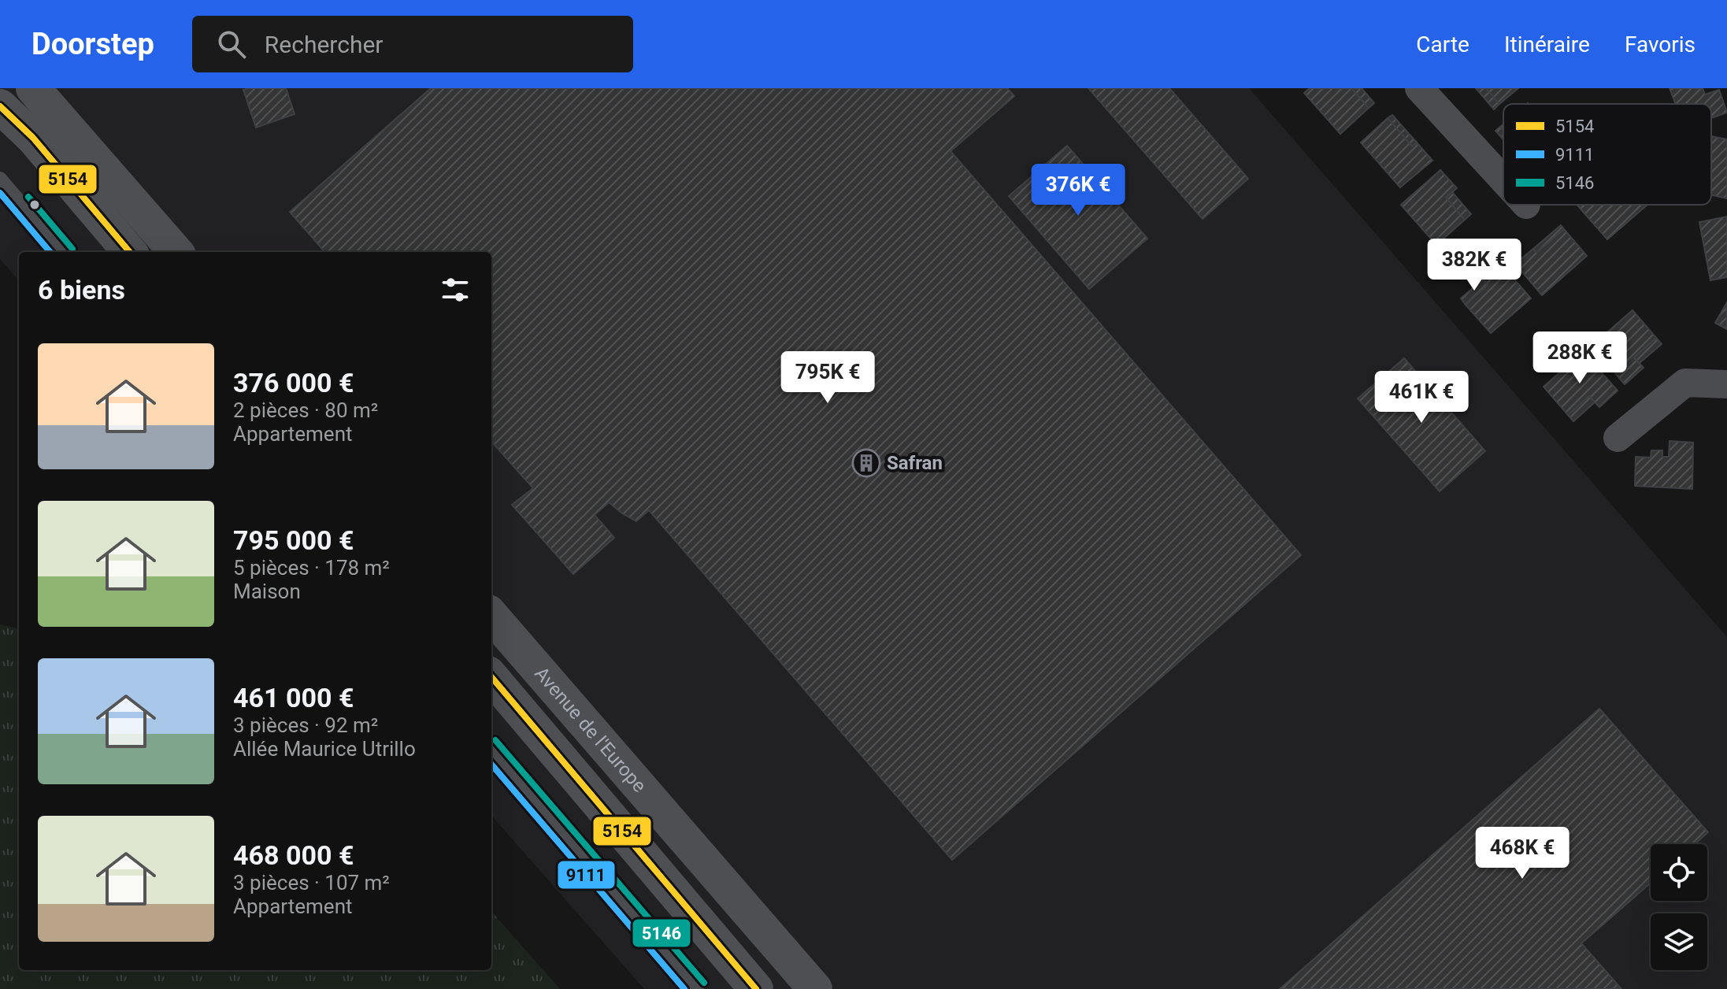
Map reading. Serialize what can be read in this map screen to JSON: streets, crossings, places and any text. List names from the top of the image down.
{
  "streets": {
    "main road": ["Avenue de l'Europe"]
  },
  "places": {
    "building": ["Safran"]
  },
  "lines": ["transit line 5154", "transit line 9111", "transit line 5146"],
  "legend": ["5154", "9111", "5146"],
  "page": {
    "header": "Doorstep",
    "search": "Rechercher",
    "nav": ["Carte", "Itinéraire", "Favoris"],
    "price": [
      "376K €",
      "382K €",
      "288K €",
      "795K €",
      "461K €",
      "468K €"
    ],
    "heading": "6 biens",
    "list": [
      {
        "name": "376 000 €",
        "note": "2 pièces · 80 m² · Appartement"
      },
      {
        "name": "795 000 €",
        "note": "5 pièces · 178 m² · Maison"
      },
      {
        "name": "461 000 €",
        "note": "3 pièces · 92 m² · Allée Maurice Utrillo"
      },
      {
        "name": "468 000 €",
        "note": "3 pièces · 107 m² · Appartement"
      }
    ]
  }
}
